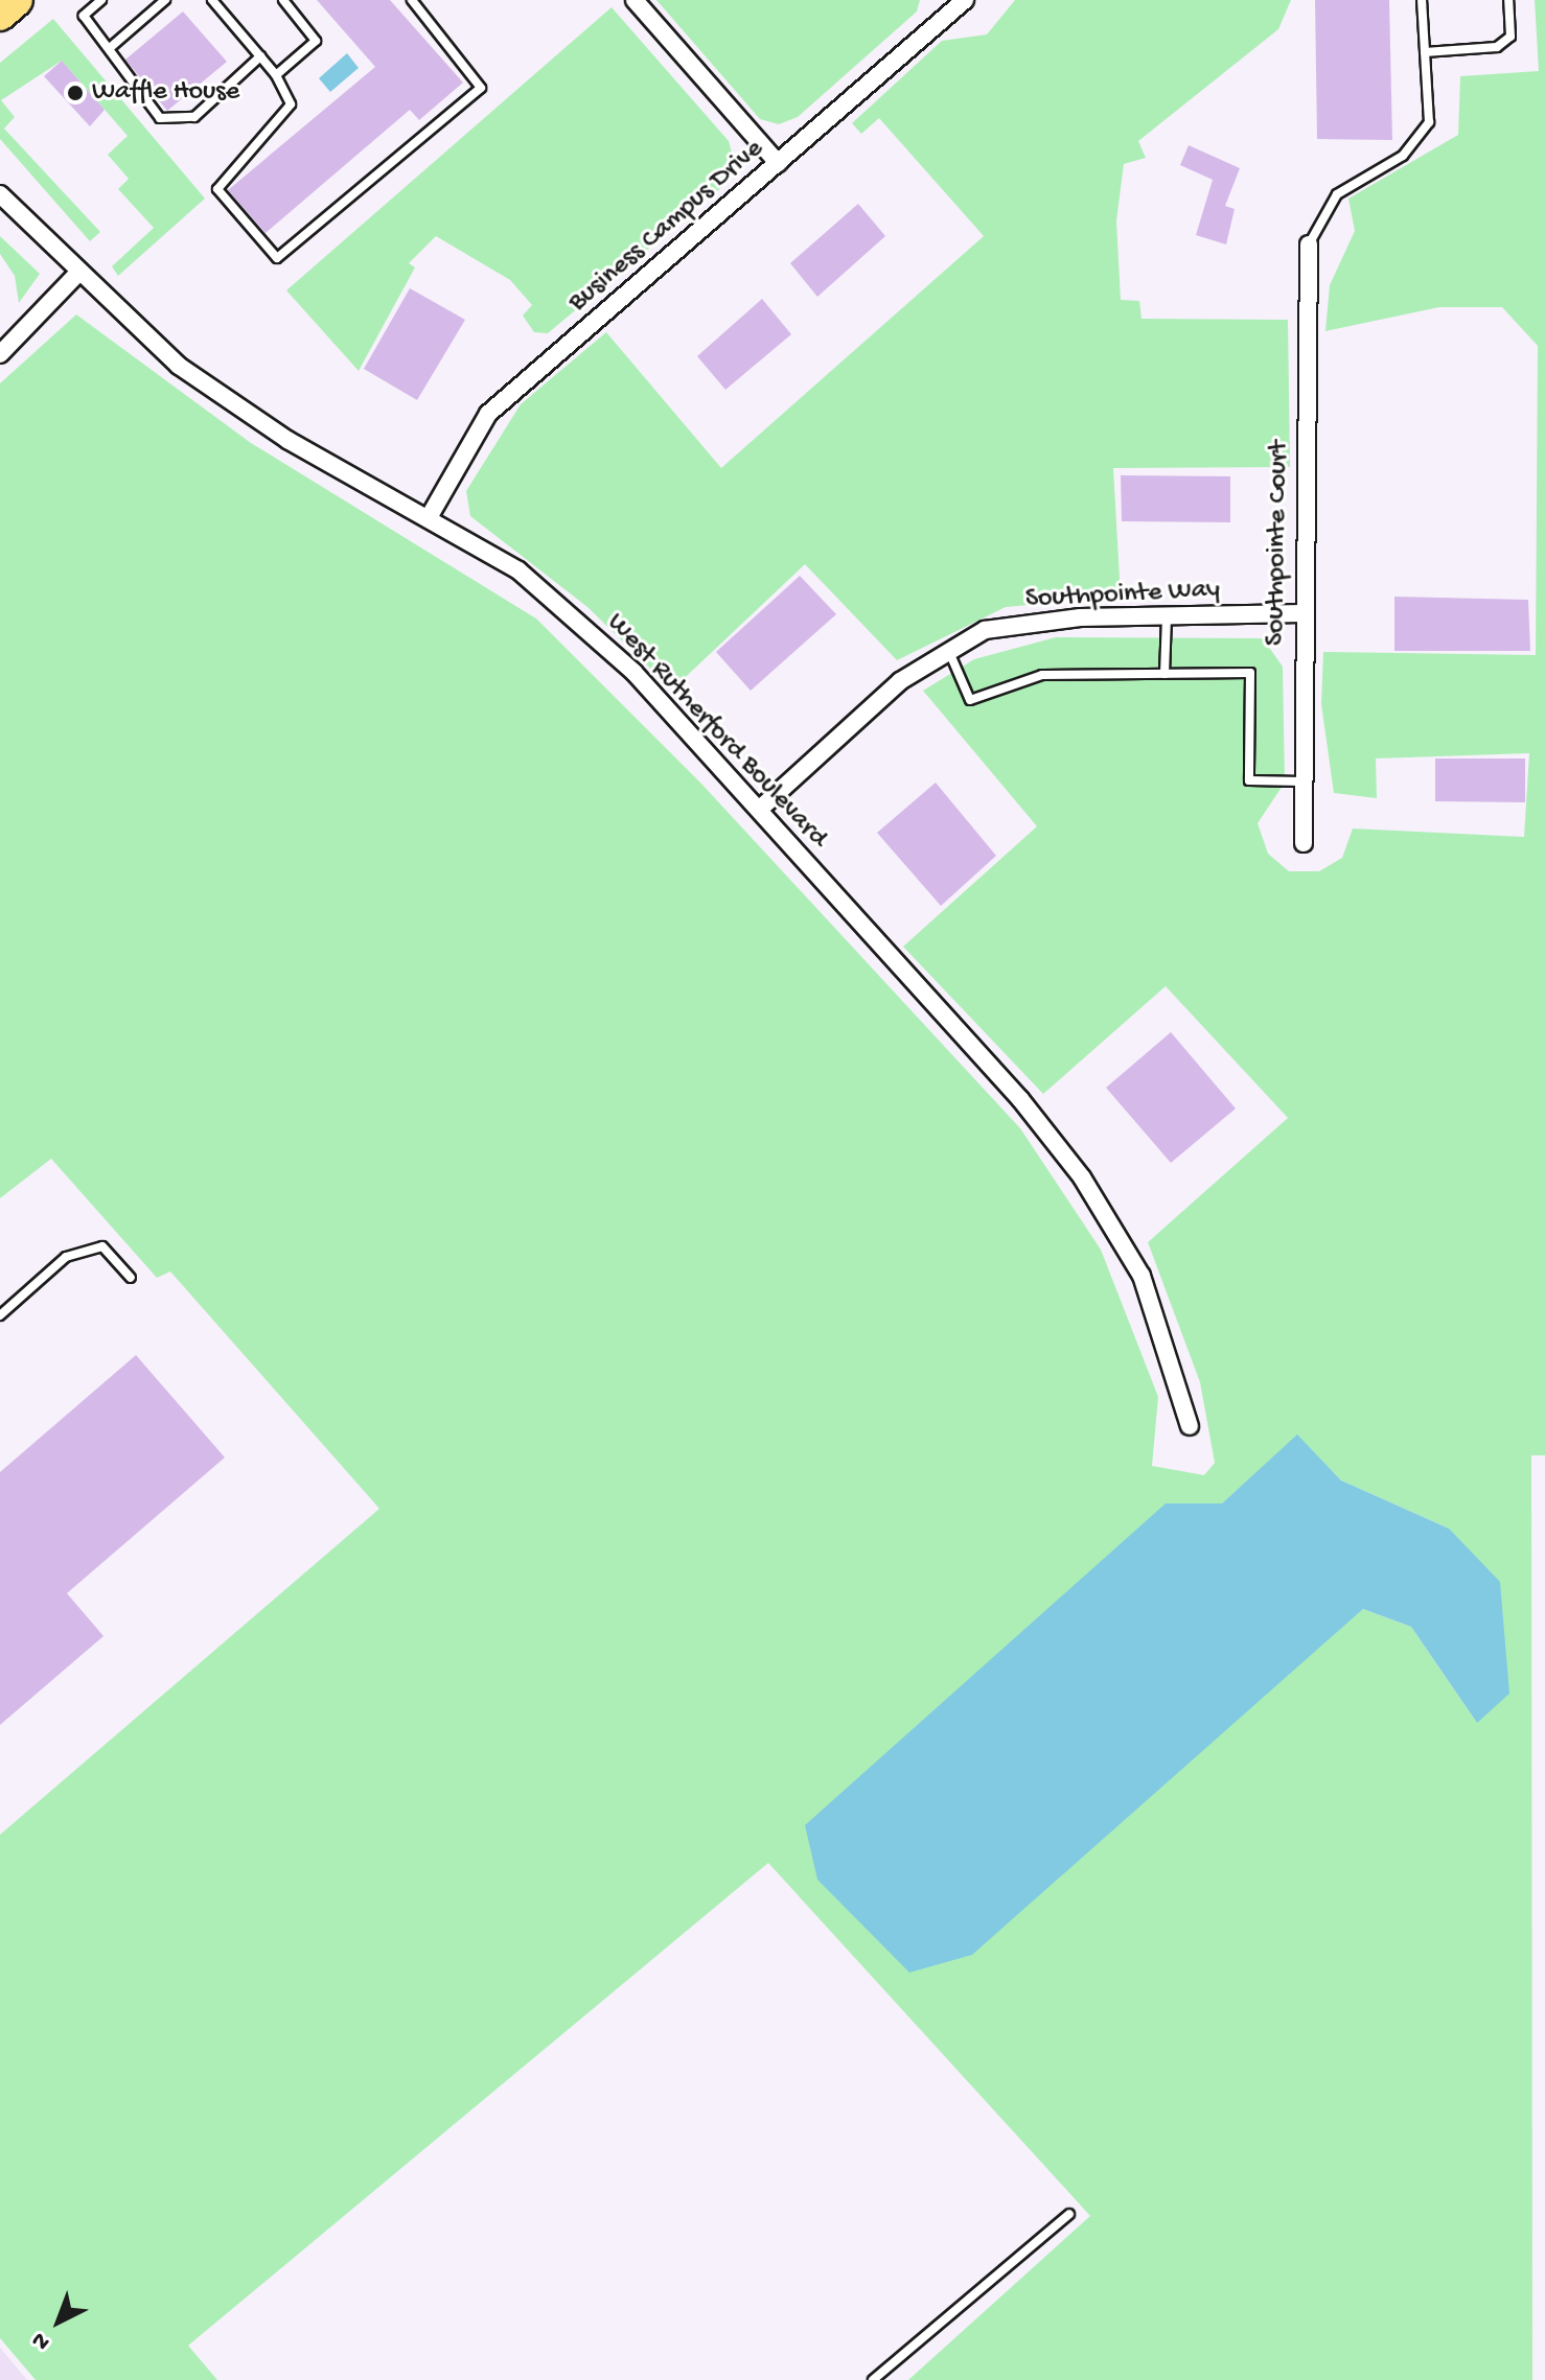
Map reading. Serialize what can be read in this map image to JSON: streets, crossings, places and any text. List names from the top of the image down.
{
  "streets": {
    "street": [
      "Business Campus Drive",
      "Southpointe Court",
      "Southpointe Way",
      "West Rutherford Boulevard"
    ]
  },
  "crossings": [
    ["Business Campus Drive", "West Rutherford Boulevard"],
    ["Southpointe Court", "Southpointe Way"],
    ["Southpointe Way", "West Rutherford Boulevard"]
  ],
  "places": ["Waffle House"],
  "north": "bottom left"
}
